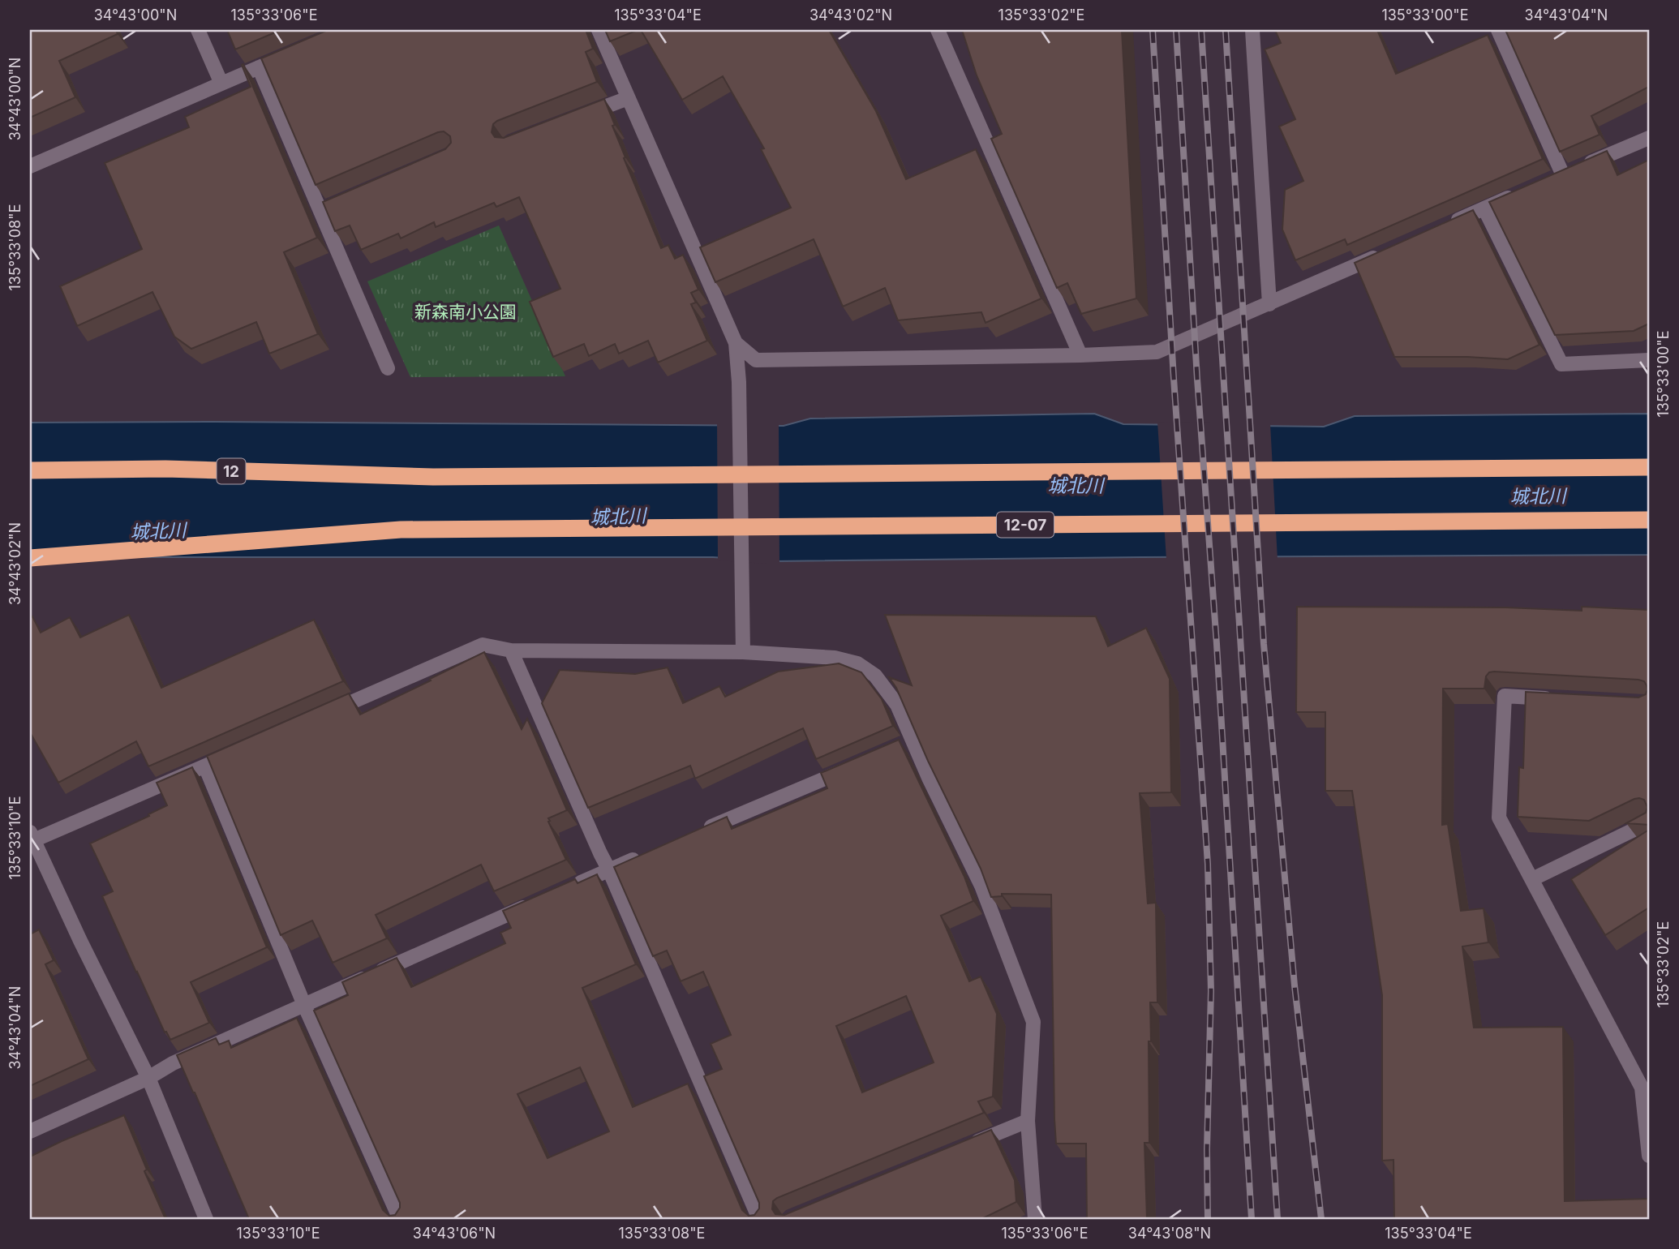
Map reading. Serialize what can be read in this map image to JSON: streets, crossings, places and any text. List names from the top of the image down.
{
  "streets": {
    "highway": ["12", "12-07"]
  },
  "water": ["城北川"],
  "parks": ["新森南小公園"],
  "coordinates": [
    "34°43'00\"N",
    "135°33'06\"E",
    "135°33'04\"E",
    "34°43'02\"N",
    "135°33'02\"E",
    "135°33'00\"E",
    "34°43'04\"N",
    "135°33'08\"E",
    "135°33'10\"E",
    "34°43'06\"N",
    "34°43'08\"N"
  ]
}
